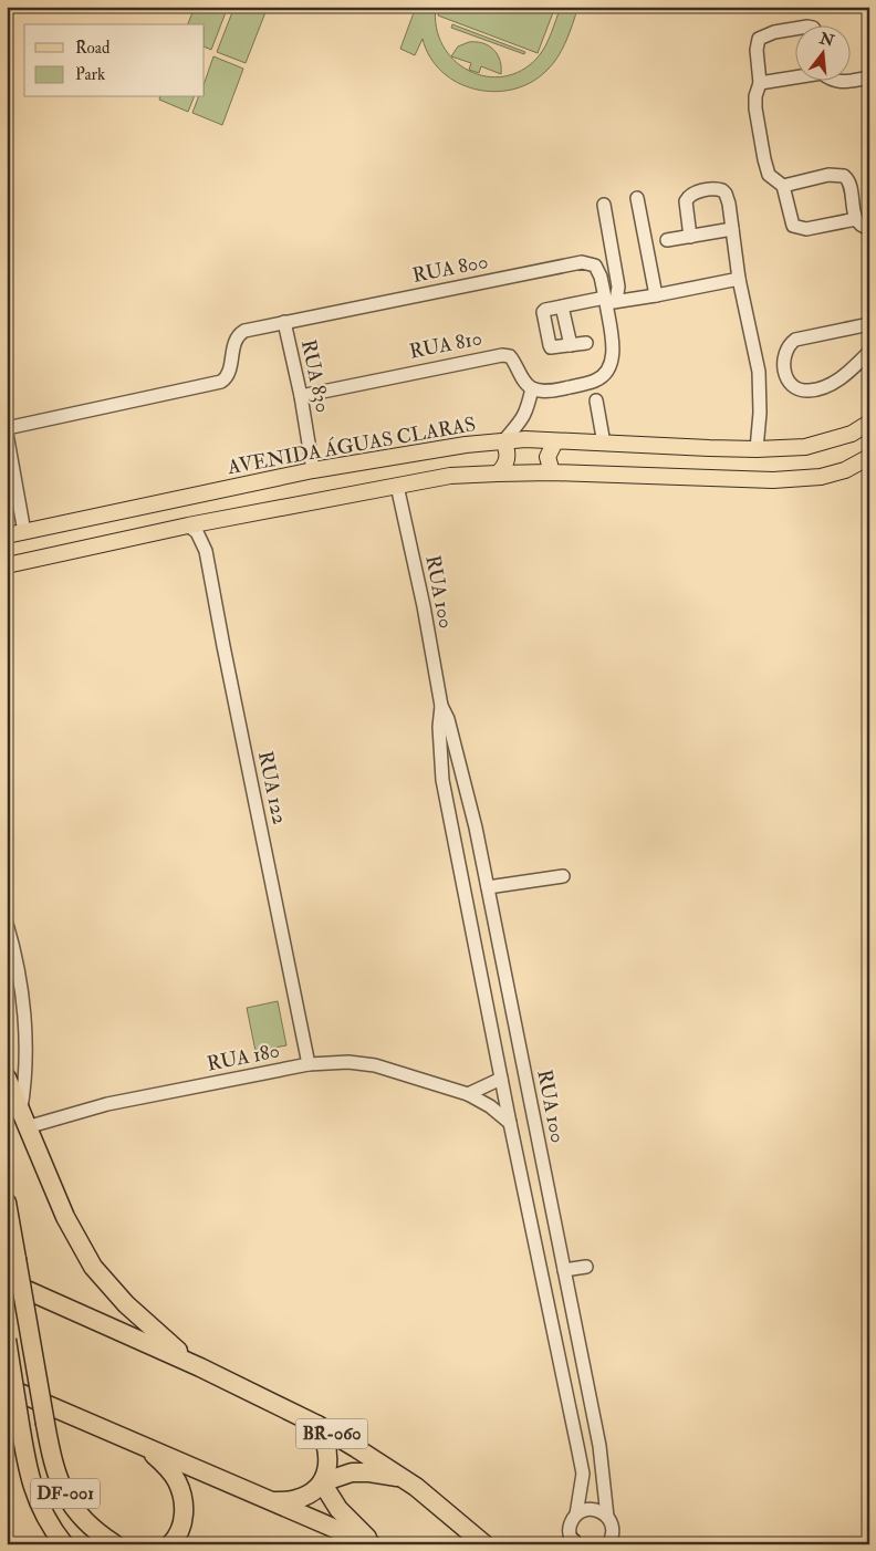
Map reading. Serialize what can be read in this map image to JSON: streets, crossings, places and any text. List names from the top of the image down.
{
  "streets": {
    "highway": ["BR-060", "DF-001"],
    "main road": ["AVENIDA ÁGUAS CLARAS"],
    "street": [
      "RUA 800",
      "RUA 810",
      "RUA 830",
      "RUA 100",
      "RUA 122",
      "RUA 180"
    ]
  },
  "crossings": [
    ["RUA 800", "RUA 830"],
    ["RUA 810", "RUA 830"],
    ["RUA 830", "AVENIDA ÁGUAS CLARAS"],
    ["RUA 100", "RUA 180"],
    ["RUA 122", "RUA 180"]
  ],
  "legend": ["Road", "Park"],
  "north": "top"
}
